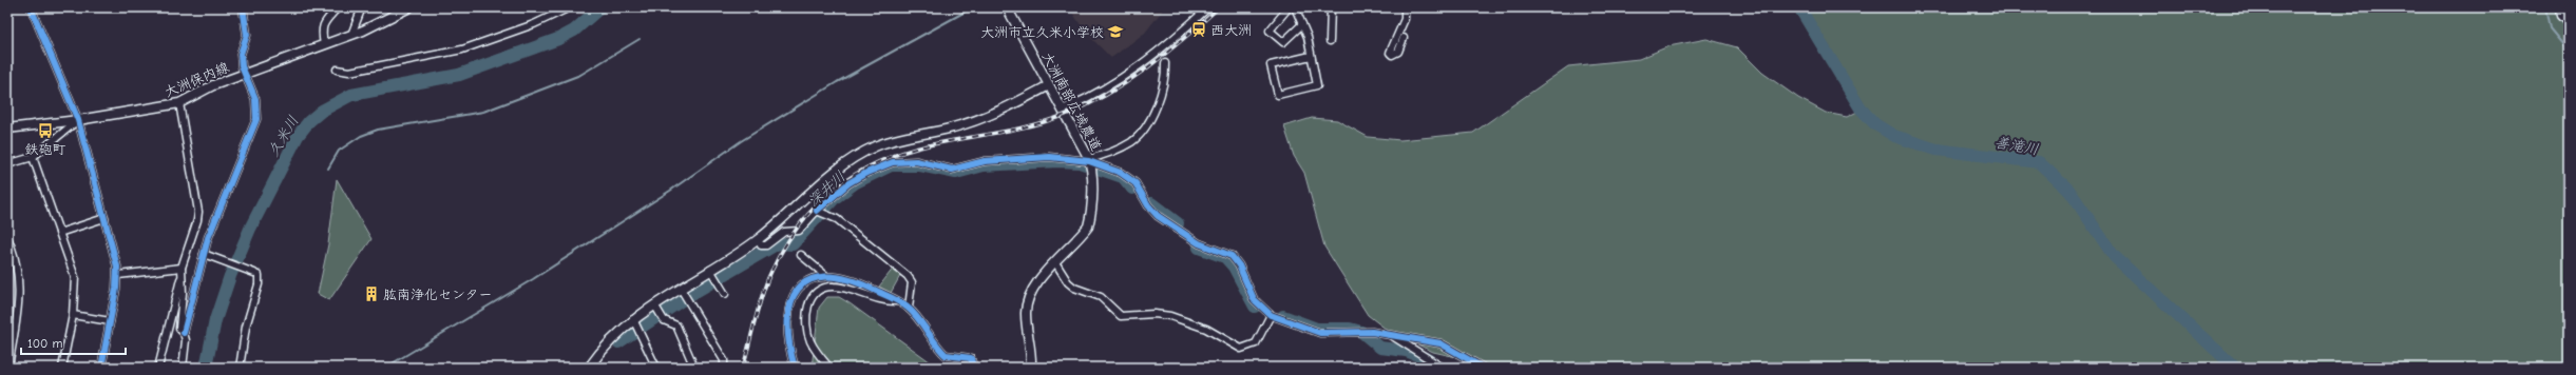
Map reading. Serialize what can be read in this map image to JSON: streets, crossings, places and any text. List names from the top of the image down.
{
  "streets": {
    "street": ["大洲保内線", "大洲南部広域農道"]
  },
  "water": ["久米川", "善滝川", "深井川"],
  "places": {
    "station": ["西大洲"],
    "school or university": ["大洲市立久米小学校"],
    "bus stop": ["鉄砲町"],
    "building": ["肱南浄化センター"]
  },
  "scale_bar": "100 m"
}
